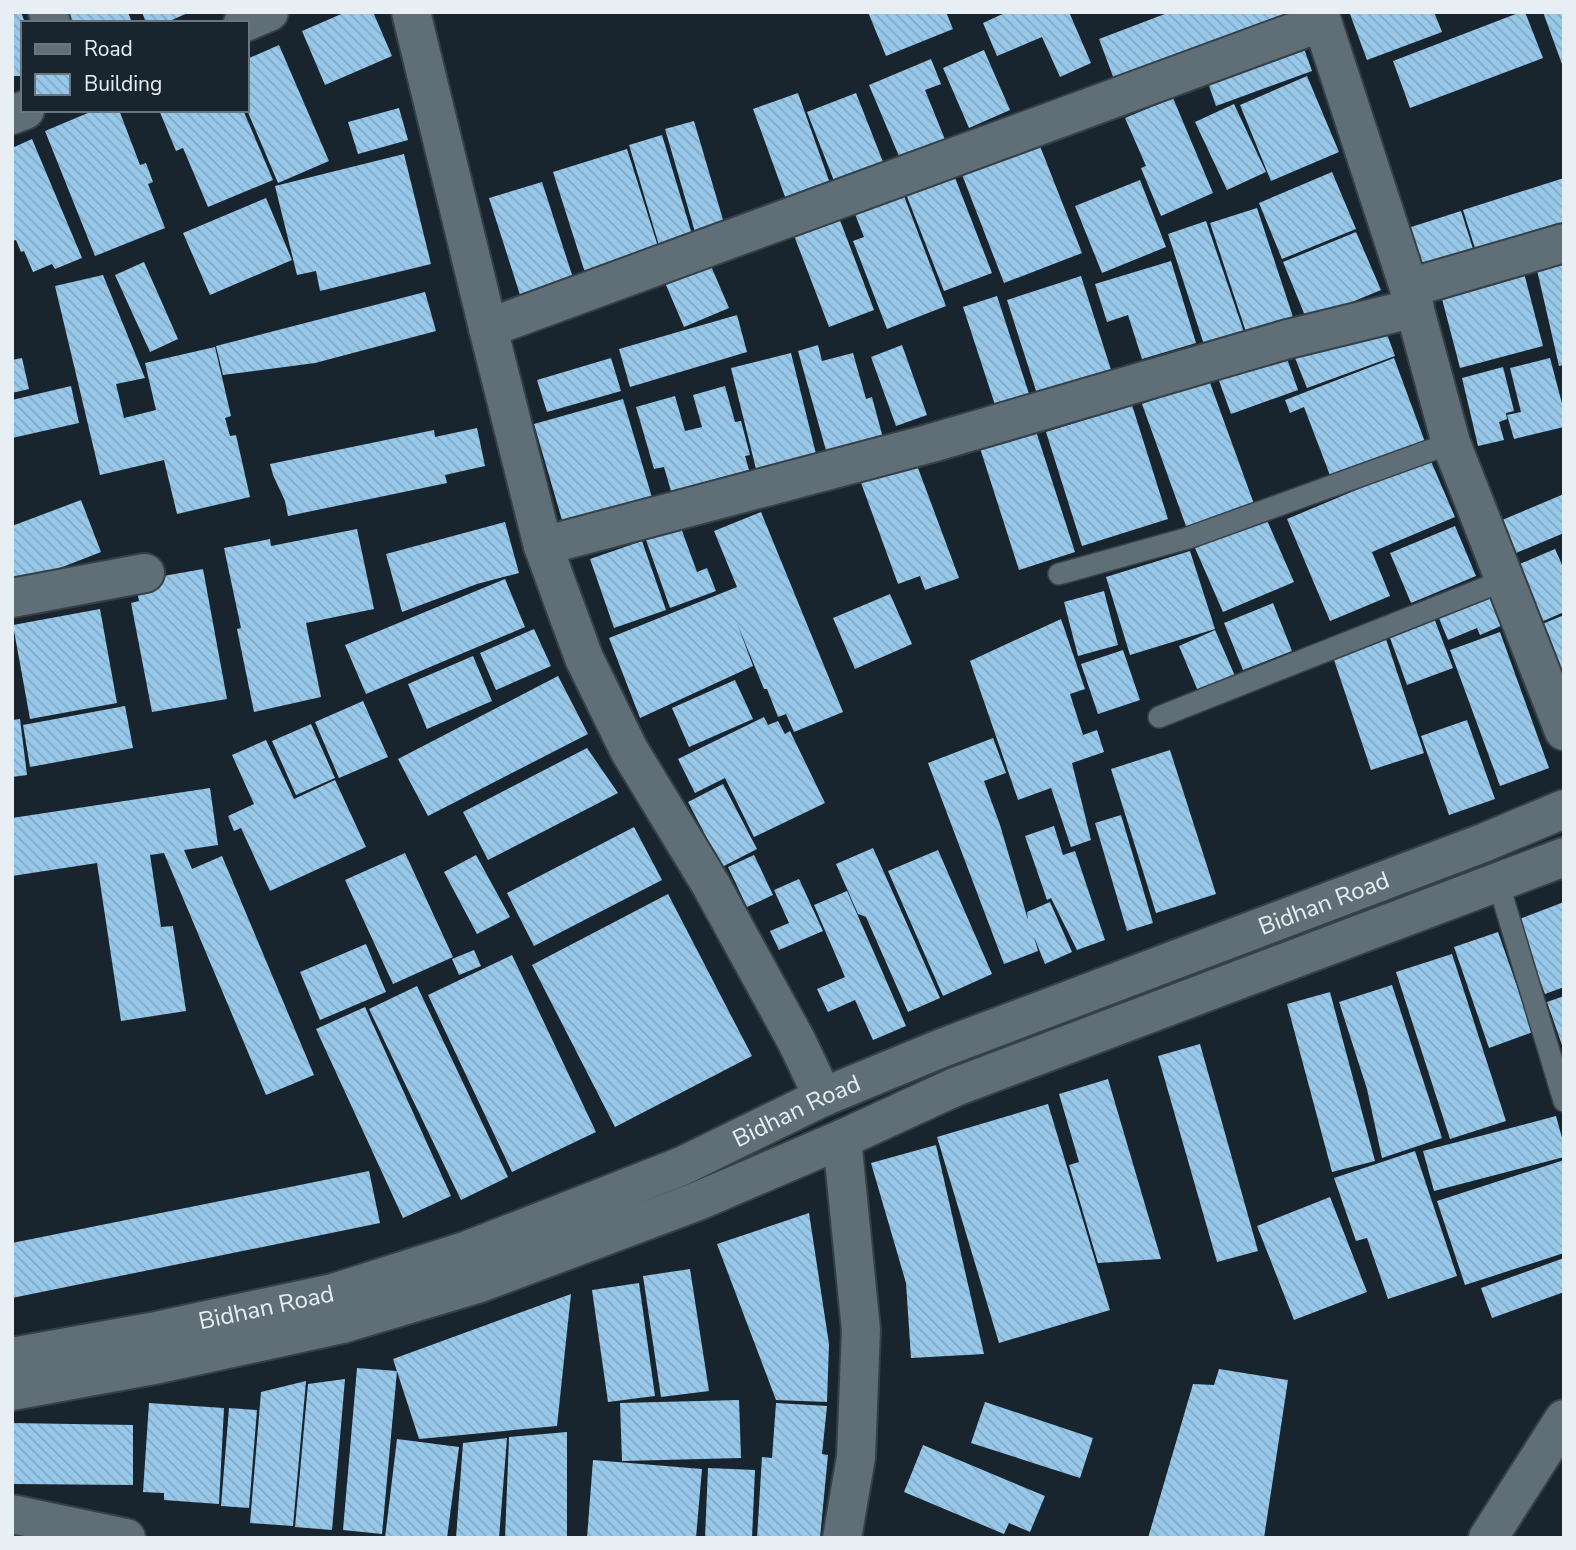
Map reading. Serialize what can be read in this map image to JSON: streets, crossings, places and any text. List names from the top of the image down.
{
  "streets": {
    "street": ["Bidhan Road"]
  },
  "legend": ["Road", "Building"]
}
